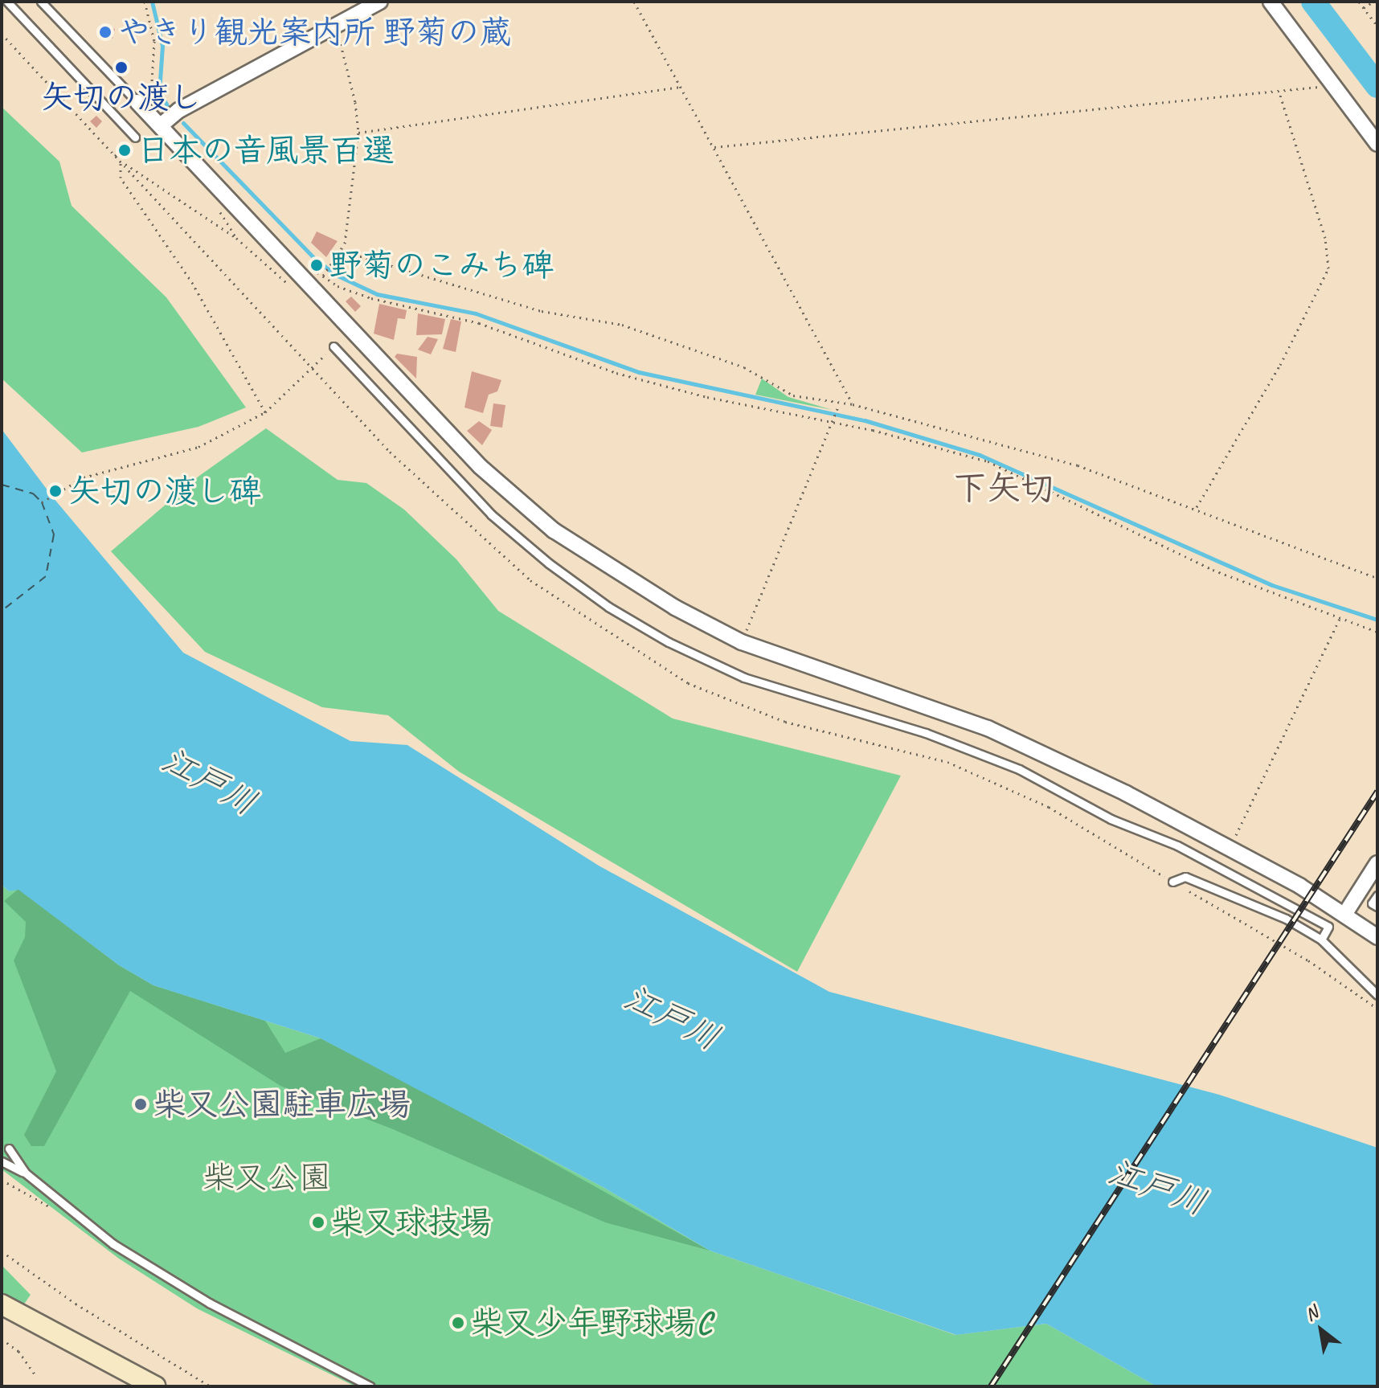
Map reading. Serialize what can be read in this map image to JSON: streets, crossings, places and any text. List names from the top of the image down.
{
  "districts": ["下矢切"],
  "water": ["江戸川"],
  "parks": ["柴又公園"],
  "places": [
    "やきり観光案内所 野菊の蔵",
    "矢切の渡し",
    "日本の音風景百選",
    "野菊のこみち碑",
    "矢切の渡し碑",
    "柴又公園駐車広場",
    "柴又球技場",
    "柴又少年野球場C"
  ],
  "north": "top left"
}
